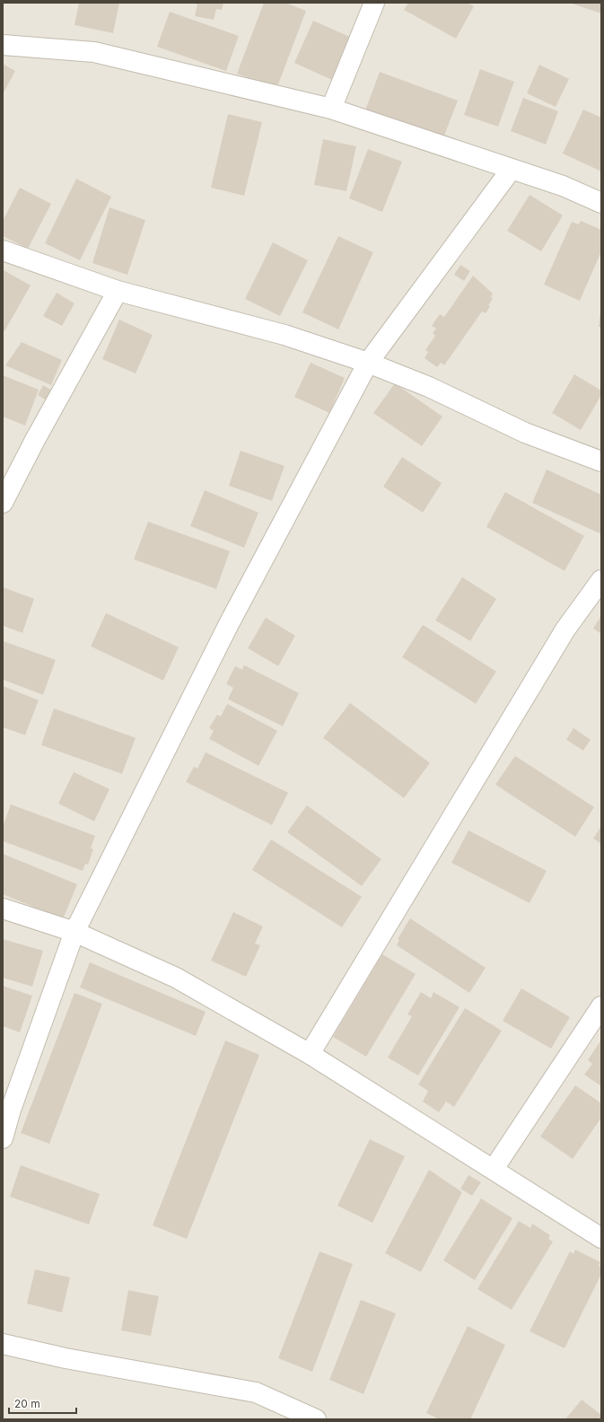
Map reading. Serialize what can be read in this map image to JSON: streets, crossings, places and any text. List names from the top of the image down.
{
  "scale_bar": "20 m"
}
